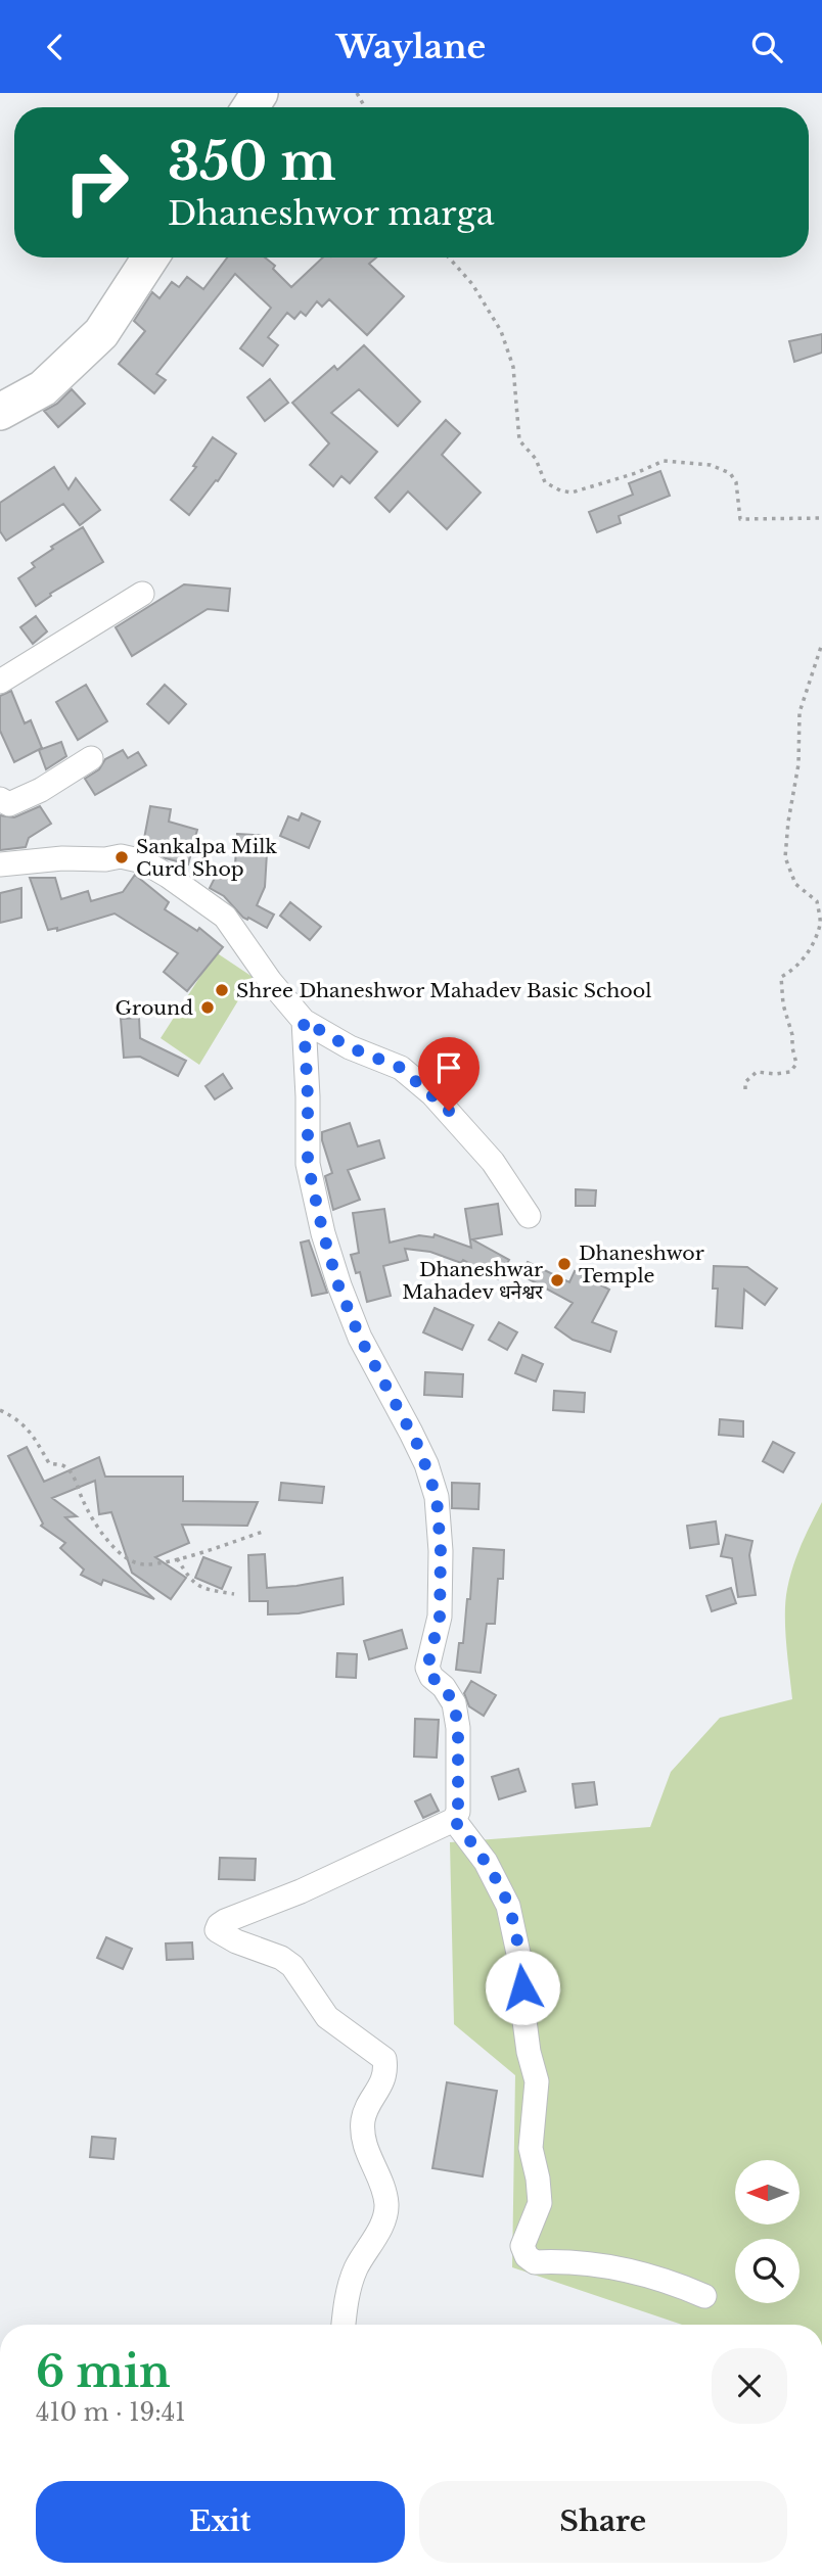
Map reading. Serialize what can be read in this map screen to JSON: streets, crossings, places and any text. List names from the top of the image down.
{
  "places": [
    "Sankalpa Milk Curd Shop",
    "Shree Dhaneshwor Mahadev Basic School",
    "Ground",
    "Dhaneshwor Temple",
    "Dhaneshwar Mahadev धनेश्वर"
  ],
  "north": "left",
  "page": {
    "header": "Waylane",
    "turn": ["350 m", "Dhaneshwor marga"],
    "heading": ["6 min", "410 m · 19:41"],
    "buttons": ["Exit", "Share"]
  }
}
